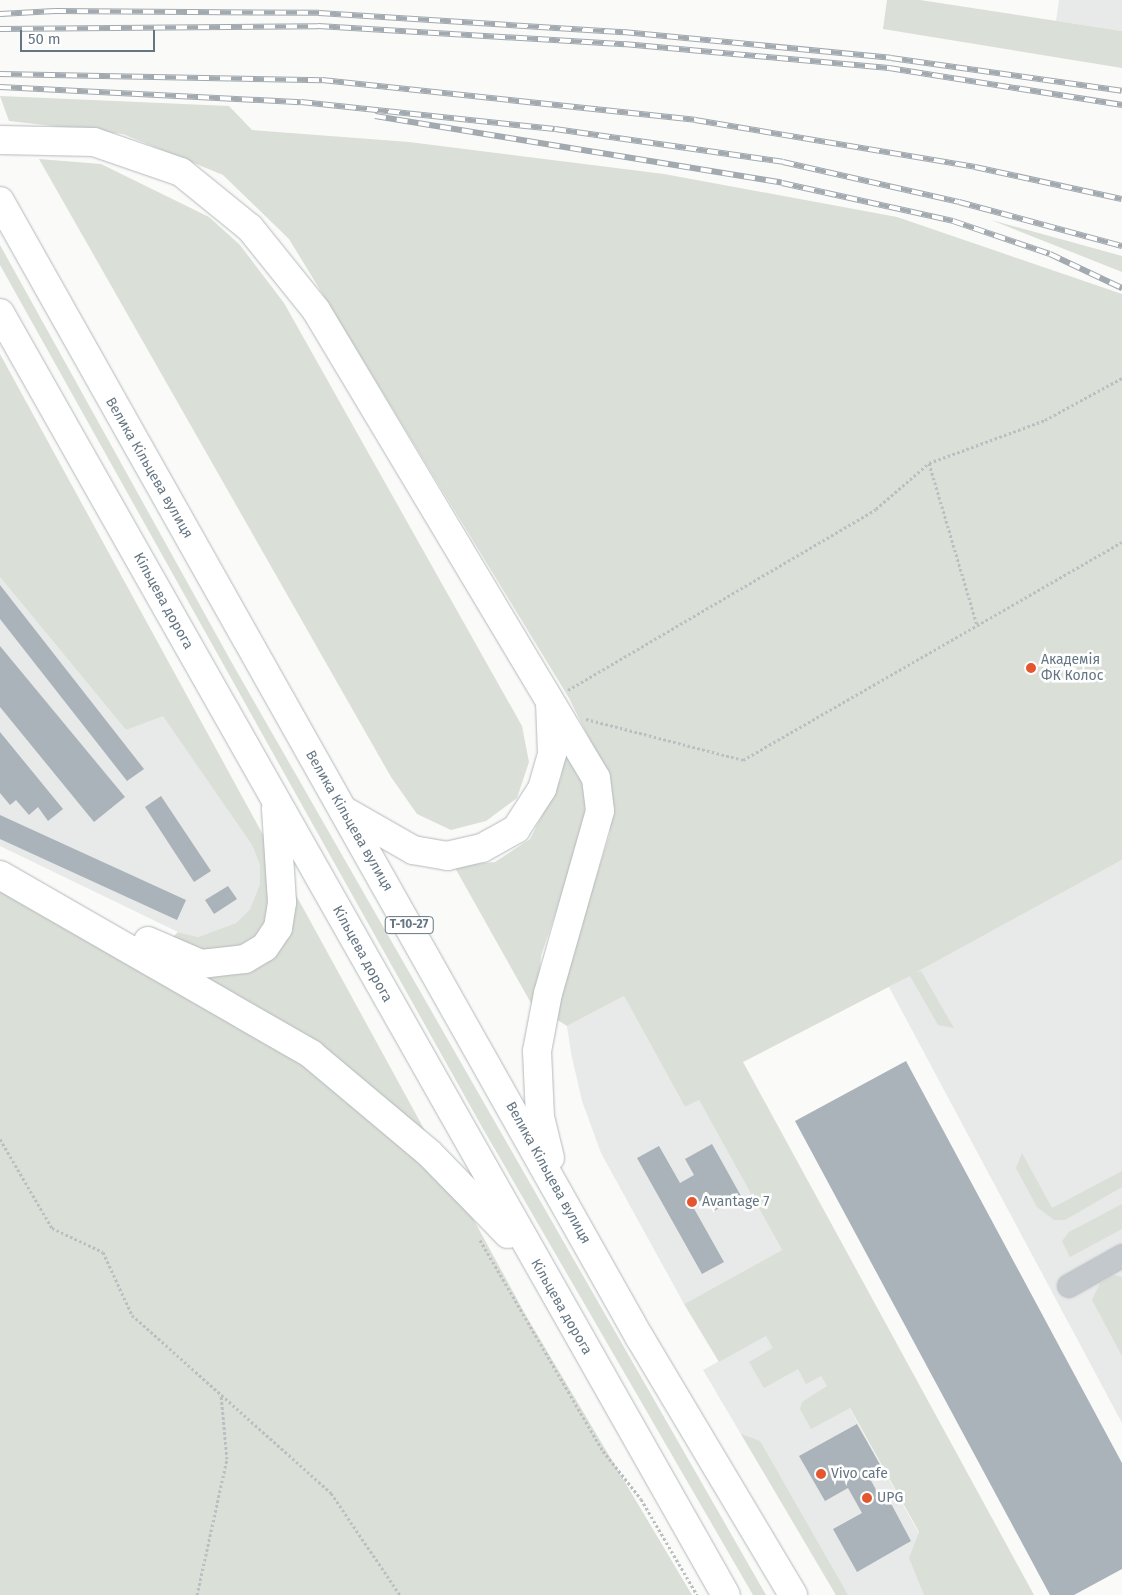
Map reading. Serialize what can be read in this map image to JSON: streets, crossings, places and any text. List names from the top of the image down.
{
  "streets": {
    "highway": ["Велика Кільцева вулиця", "Кільцева дорога", "Т-10-27"]
  },
  "places": [
    "Академія ФК Колос",
    "Avantage 7",
    "Vivo cafe",
    "UPG"
  ],
  "scale_bar": "50 m"
}
